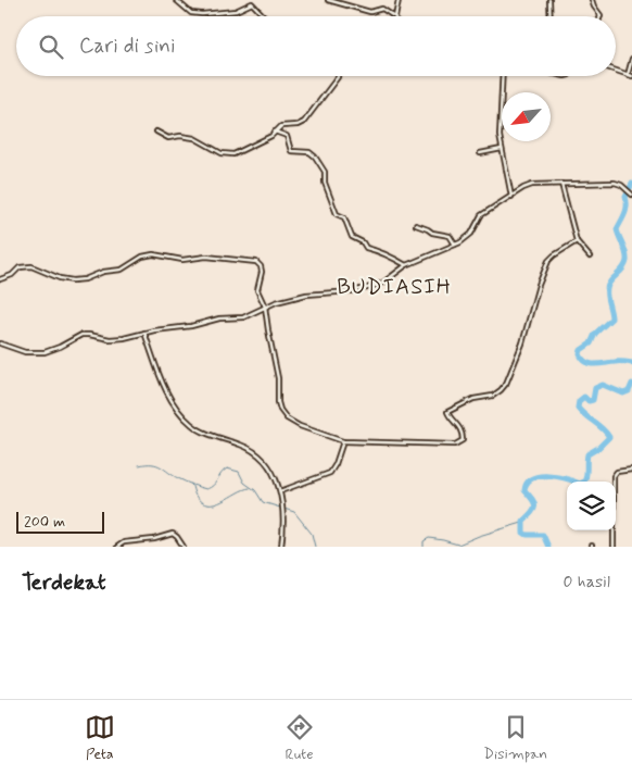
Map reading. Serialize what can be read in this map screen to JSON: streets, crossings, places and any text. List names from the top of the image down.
{
  "districts": ["BUDIASIH"],
  "scale_bar": "200 m",
  "north": "bottom left",
  "page": {
    "search": "Cari di sini",
    "scale": "200 m",
    "heading": ["Terdekat", "0 hasil"],
    "nav": ["Peta", "Rute", "Disimpan"]
  }
}
